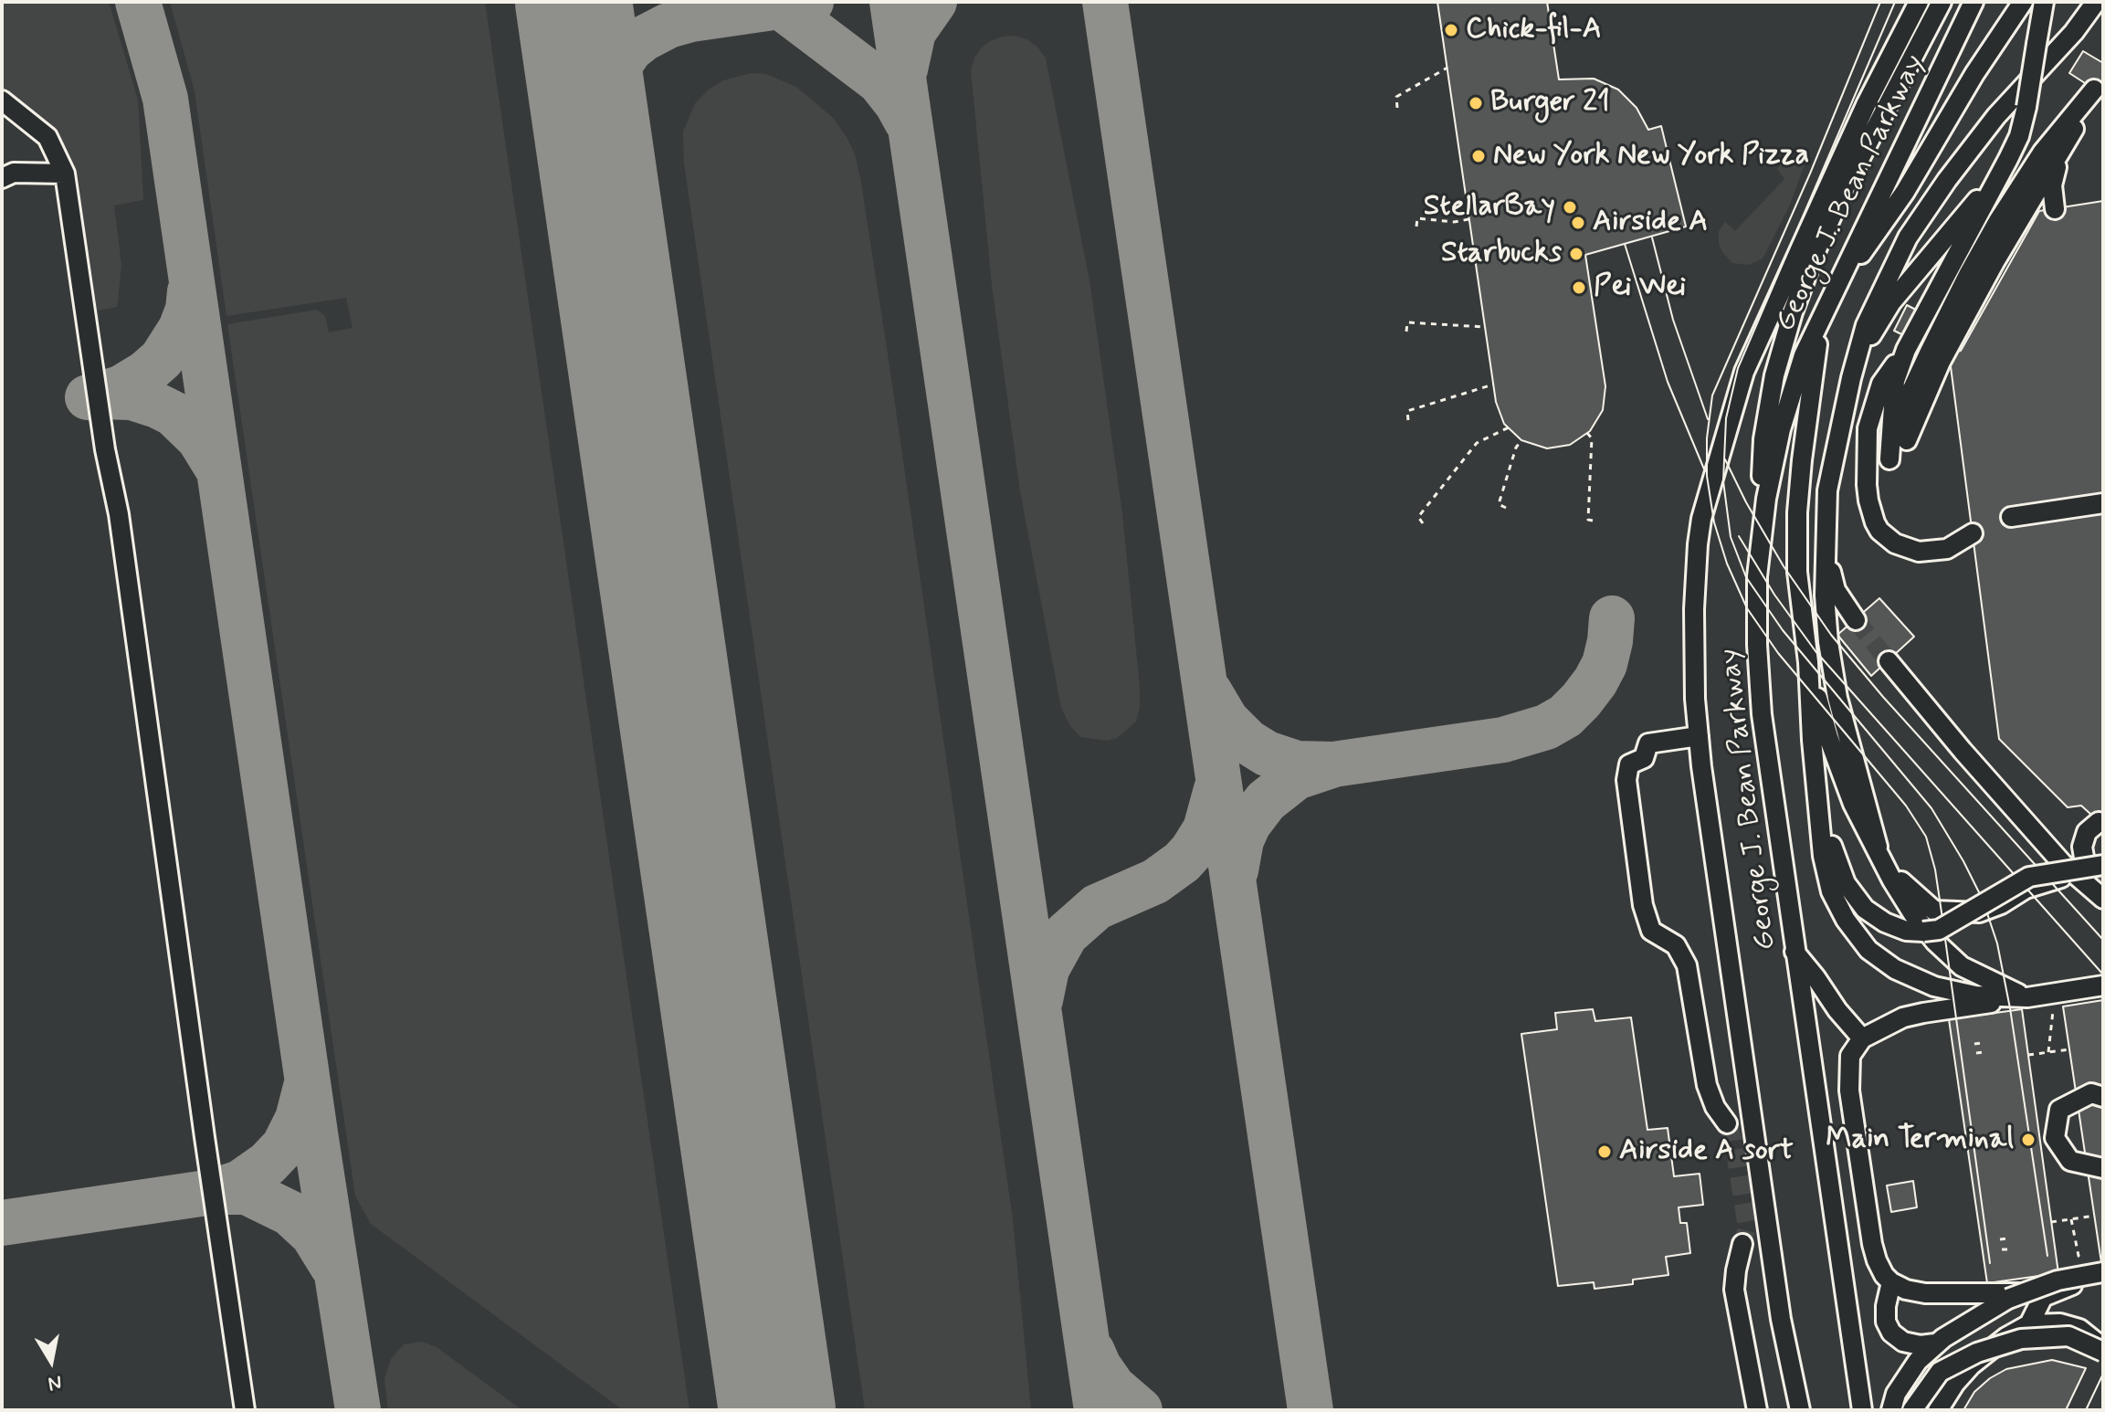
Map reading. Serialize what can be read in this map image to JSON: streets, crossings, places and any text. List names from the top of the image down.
{
  "streets": {
    "street": ["George J. Bean Parkway"]
  },
  "places": [
    "Chick-fil-A",
    "Burger 21",
    "New York New York Pizza",
    "StellarBay",
    "Airside A",
    "Starbucks",
    "Pei Wei",
    "Main Terminal",
    "Airside A sort"
  ],
  "north": "bottom"
}
